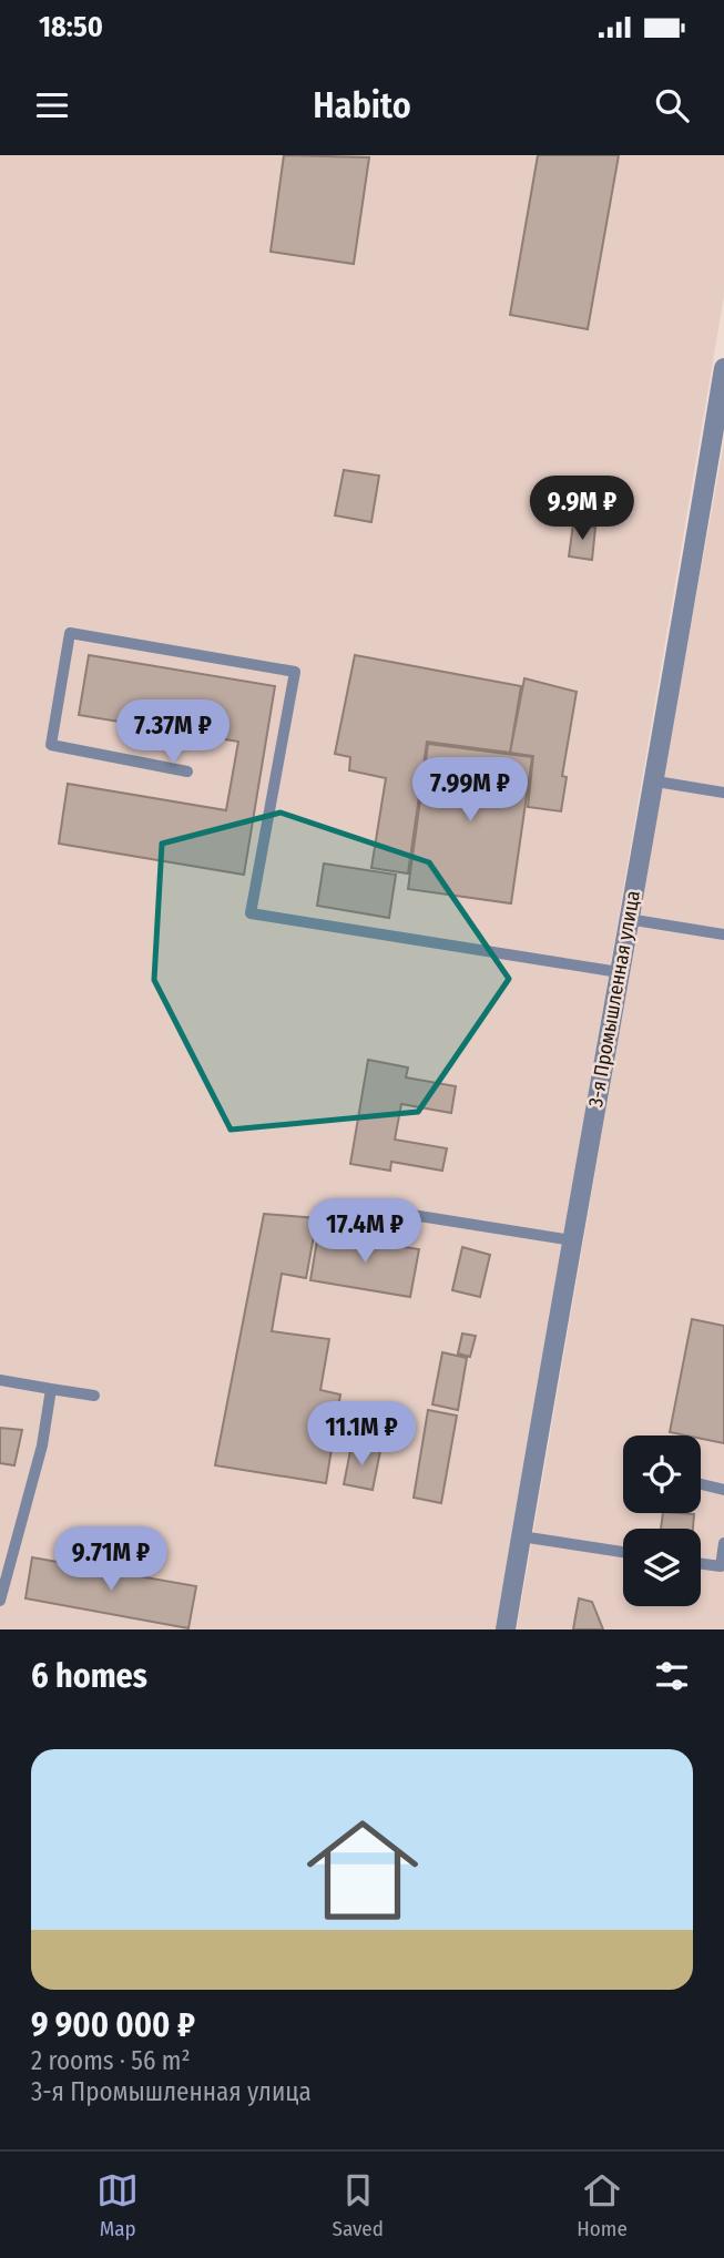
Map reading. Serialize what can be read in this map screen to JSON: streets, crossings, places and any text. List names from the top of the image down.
{
  "streets": {
    "street": ["3-я Промышленная улица"]
  },
  "page": {
    "status": "18:50",
    "header": "Habito",
    "price": [
      "9.9M ₽",
      "7.37M ₽",
      "7.99M ₽",
      "17.4M ₽",
      "11.1M ₽",
      "9.71M ₽"
    ],
    "heading": "6 homes",
    "list": [
      {
        "name": "9 900 000 ₽",
        "note": "2 rooms · 56 m² · 3-я Промышленная улица"
      }
    ],
    "tabs": ["Map", "Saved", "Home"]
  }
}
